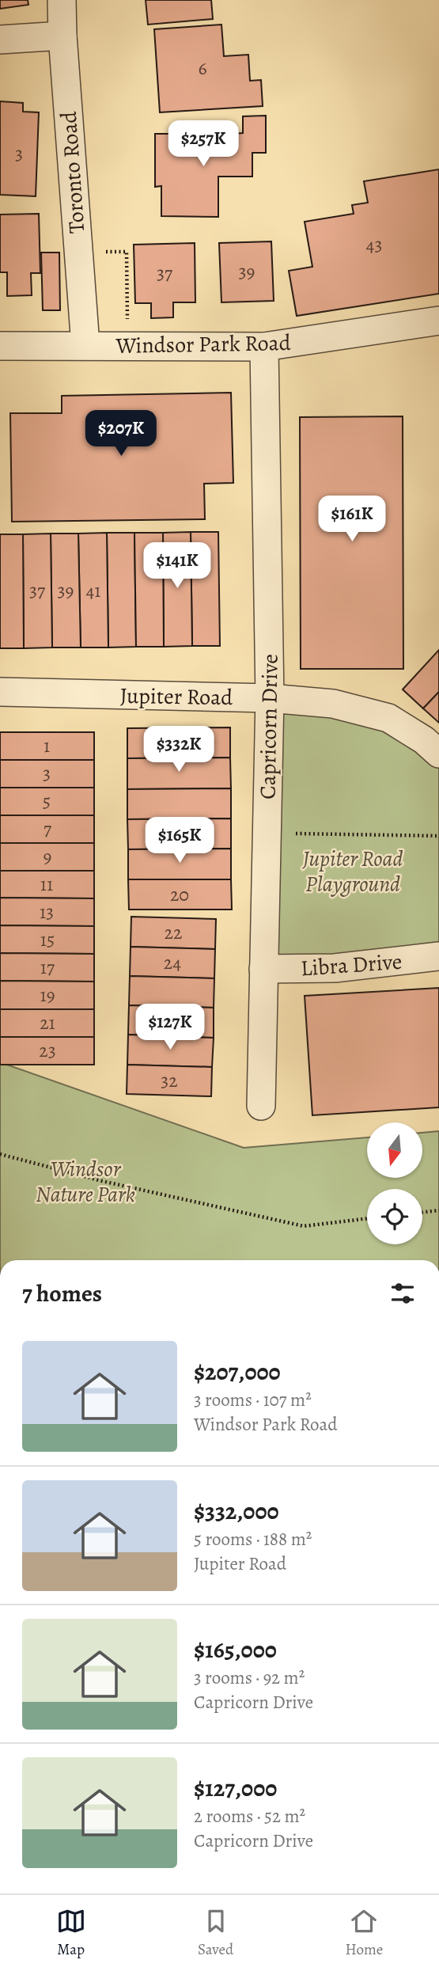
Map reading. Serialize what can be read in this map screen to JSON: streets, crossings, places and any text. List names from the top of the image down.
{
  "streets": {
    "street": [
      "Toronto Road",
      "Windsor Park Road",
      "Jupiter Road",
      "Capricorn Drive",
      "Libra Drive"
    ]
  },
  "crossings": [
    ["Toronto Road", "Windsor Park Road"],
    ["Windsor Park Road", "Capricorn Drive"],
    ["Jupiter Road", "Capricorn Drive"],
    ["Capricorn Drive", "Libra Drive"]
  ],
  "parks": ["Jupiter Road Playground", "Windsor Nature Park"],
  "house_numbers": [
    "6",
    "3",
    "43",
    "39",
    "37",
    "37",
    "39",
    "41",
    "1",
    "3",
    "5",
    "7",
    "9",
    "11",
    "20",
    "13",
    "22",
    "15",
    "24",
    "17",
    "19",
    "21",
    "23",
    "32"
  ],
  "north": "bottom",
  "page": {
    "price": [
      "$257K",
      "$207K",
      "$161K",
      "$141K",
      "$332K",
      "$165K",
      "$127K"
    ],
    "heading": "7 homes",
    "list": [
      {
        "name": "$207,000",
        "note": "3 rooms · 107 m² · Windsor Park Road"
      },
      {
        "name": "$332,000",
        "note": "5 rooms · 188 m² · Jupiter Road"
      },
      {
        "name": "$165,000",
        "note": "3 rooms · 92 m² · Capricorn Drive"
      },
      {
        "name": "$127,000",
        "note": "2 rooms · 52 m² · Capricorn Drive"
      }
    ],
    "tabs": ["Map", "Saved", "Home"]
  }
}
